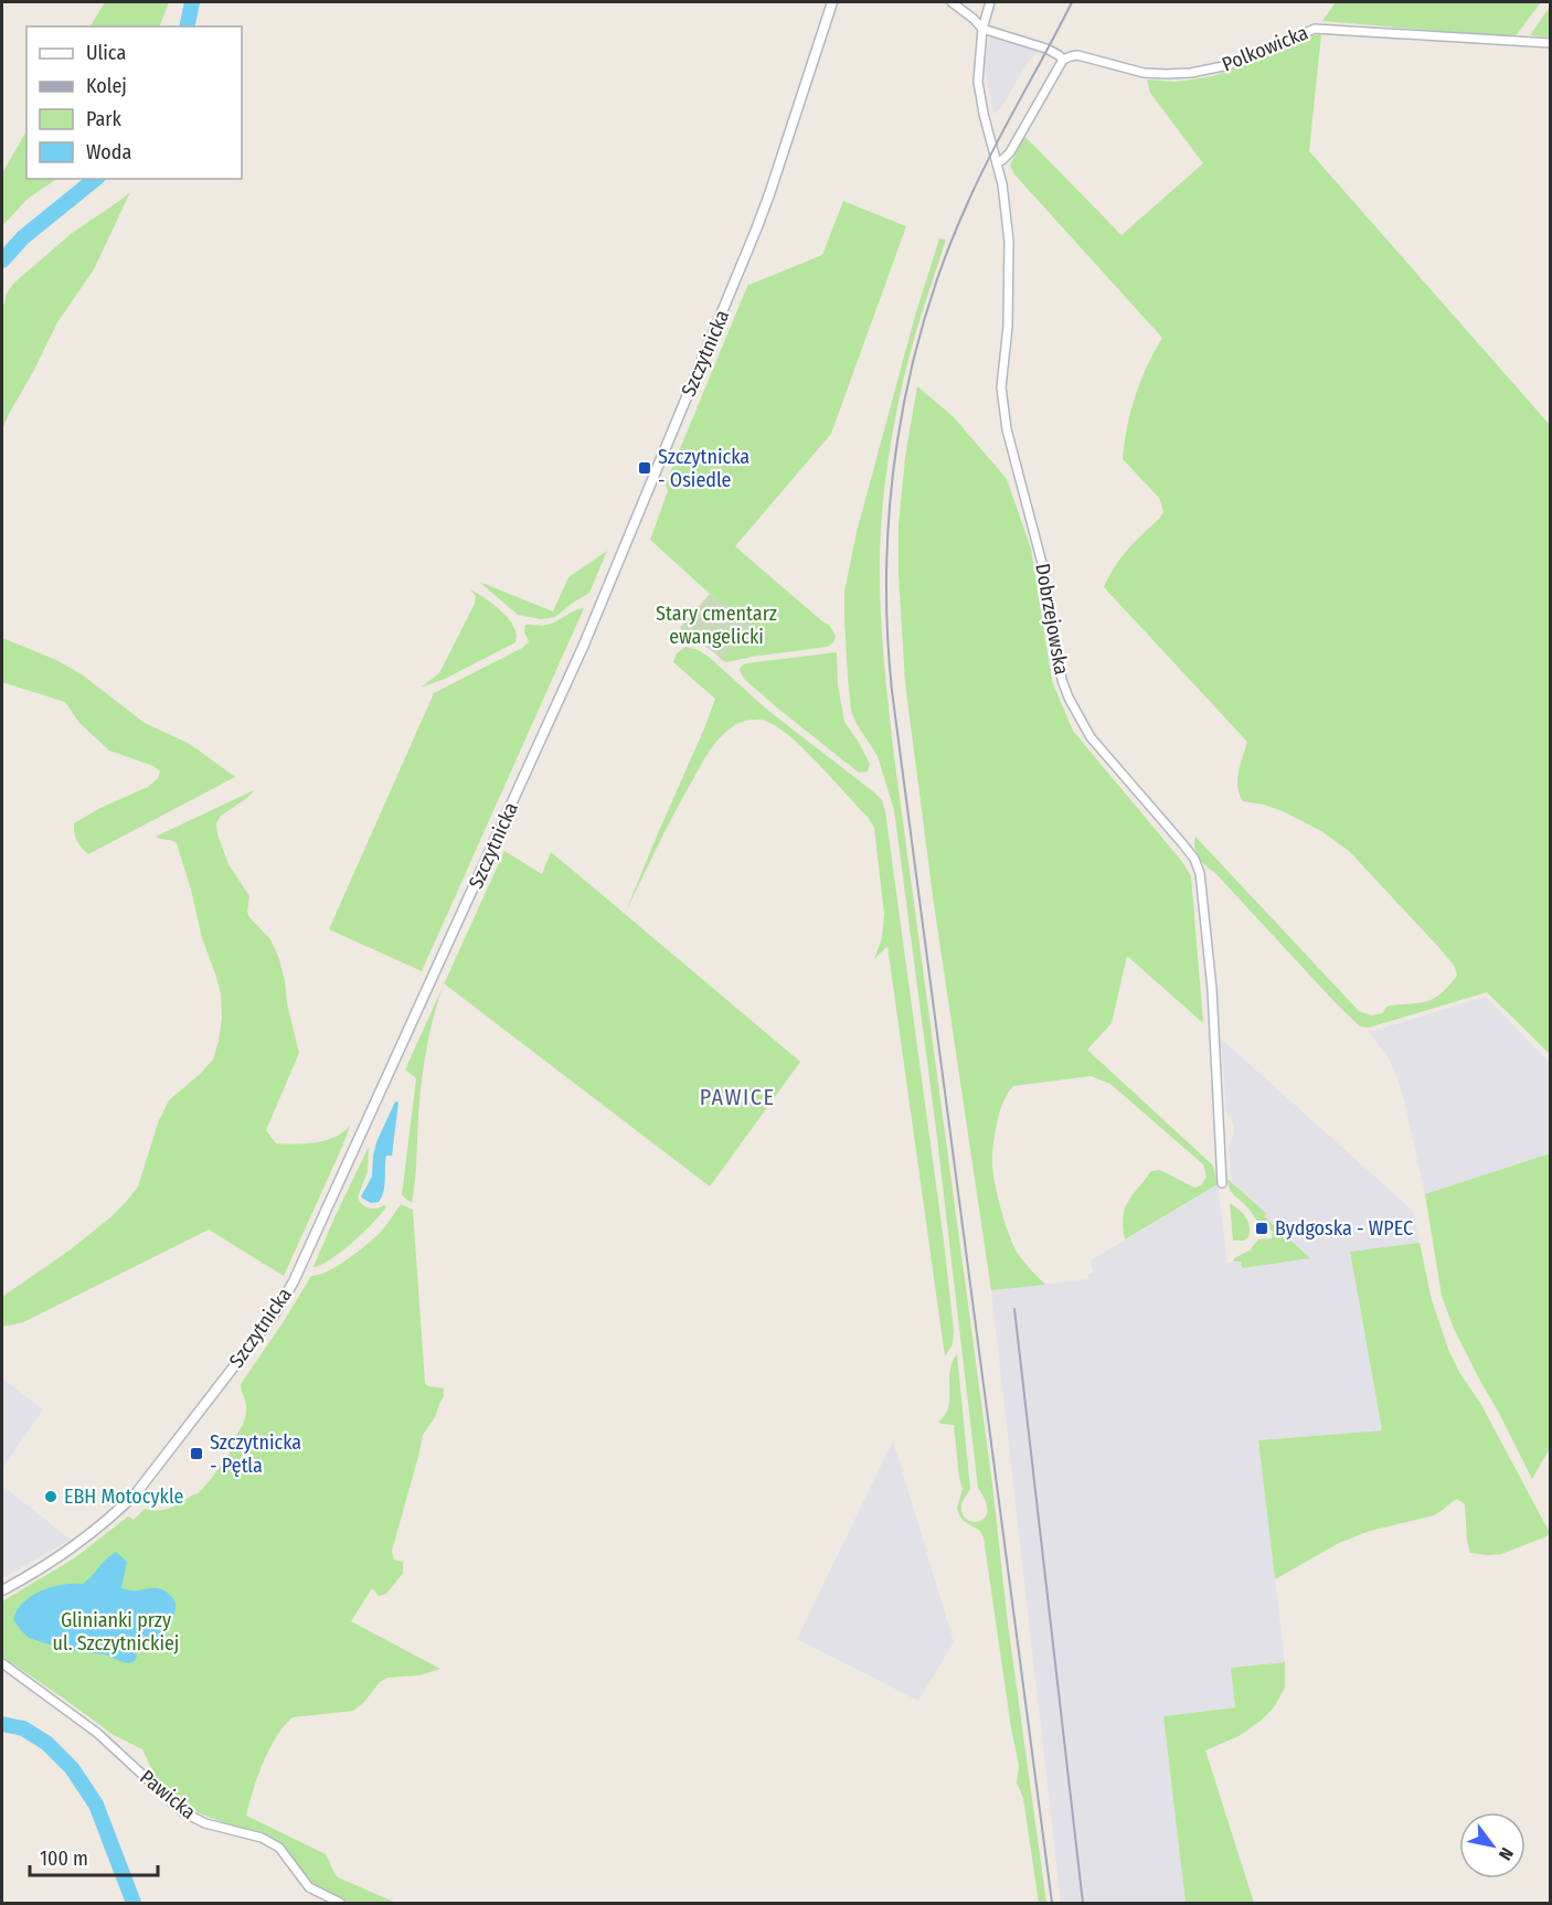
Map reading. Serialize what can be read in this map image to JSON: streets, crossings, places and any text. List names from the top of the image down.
{
  "streets": {
    "street": [
      "Polkowicka",
      "Szczytnicka",
      "Dobrzejowska",
      "Pawicka"
    ]
  },
  "districts": ["PAWICE"],
  "parks": ["Stary cmentarz ewangelicki", "Glinianki przy ul. Szczytnickiej"],
  "places": {
    "transit": ["Szczytnicka - Osiedle", "Bydgoska - WPEC", "Szczytnicka - Pętla"],
    "other": ["EBH Motocykle"]
  },
  "legend": [
    "Ulica",
    "Kolej",
    "Park",
    "Woda"
  ],
  "scale_bar": "100 m",
  "north": "bottom right"
}
